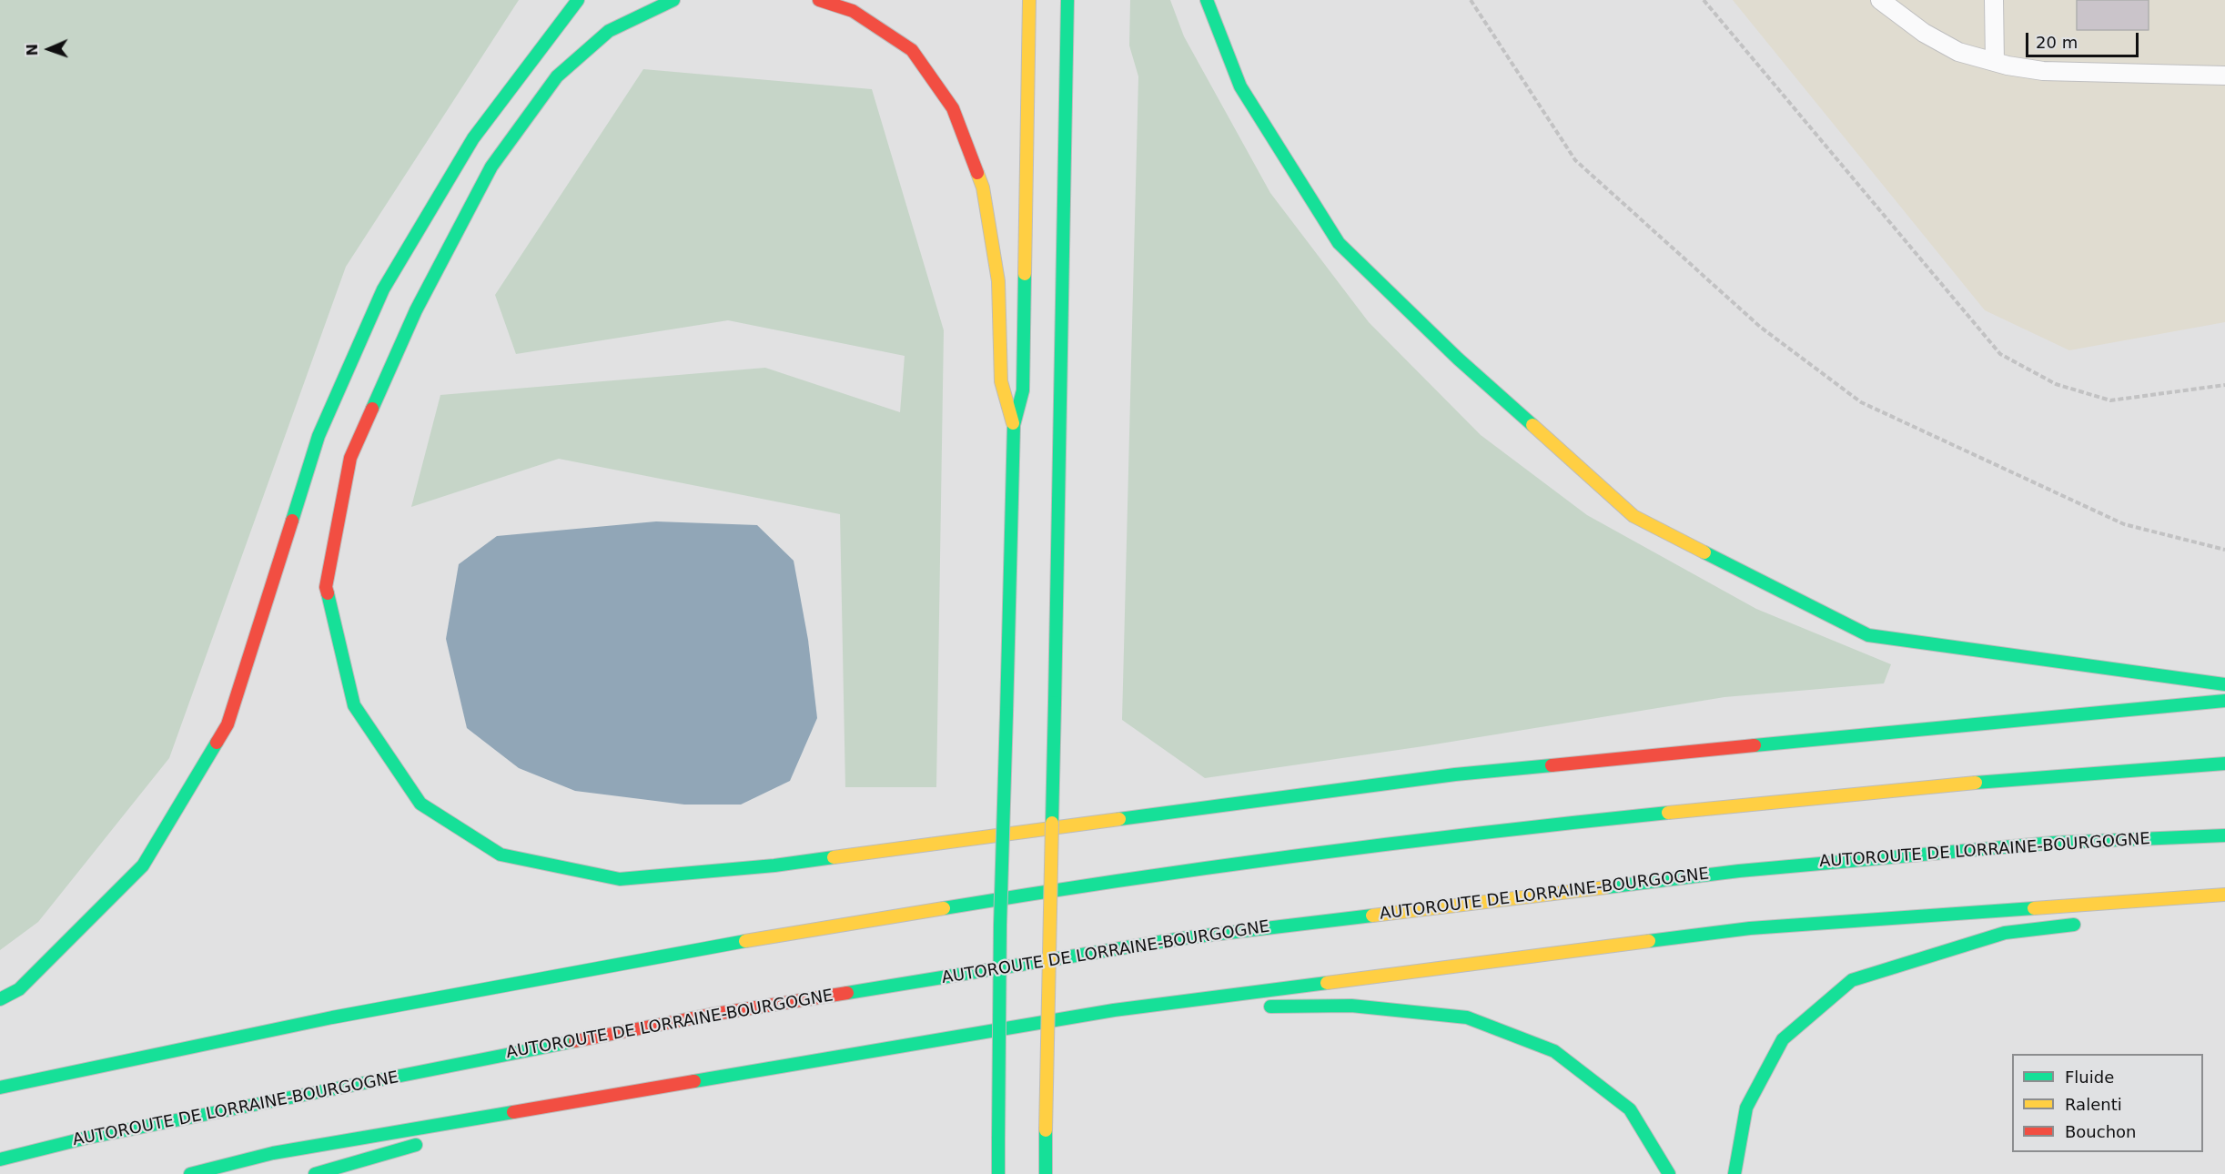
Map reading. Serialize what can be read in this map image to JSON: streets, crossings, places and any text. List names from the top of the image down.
{
  "streets": {
    "highway": ["AUTOROUTE DE LORRAINE-BOURGOGNE"]
  },
  "legend": ["Fluide", "Ralenti", "Bouchon"],
  "scale_bar": "20 m",
  "north": "left"
}
